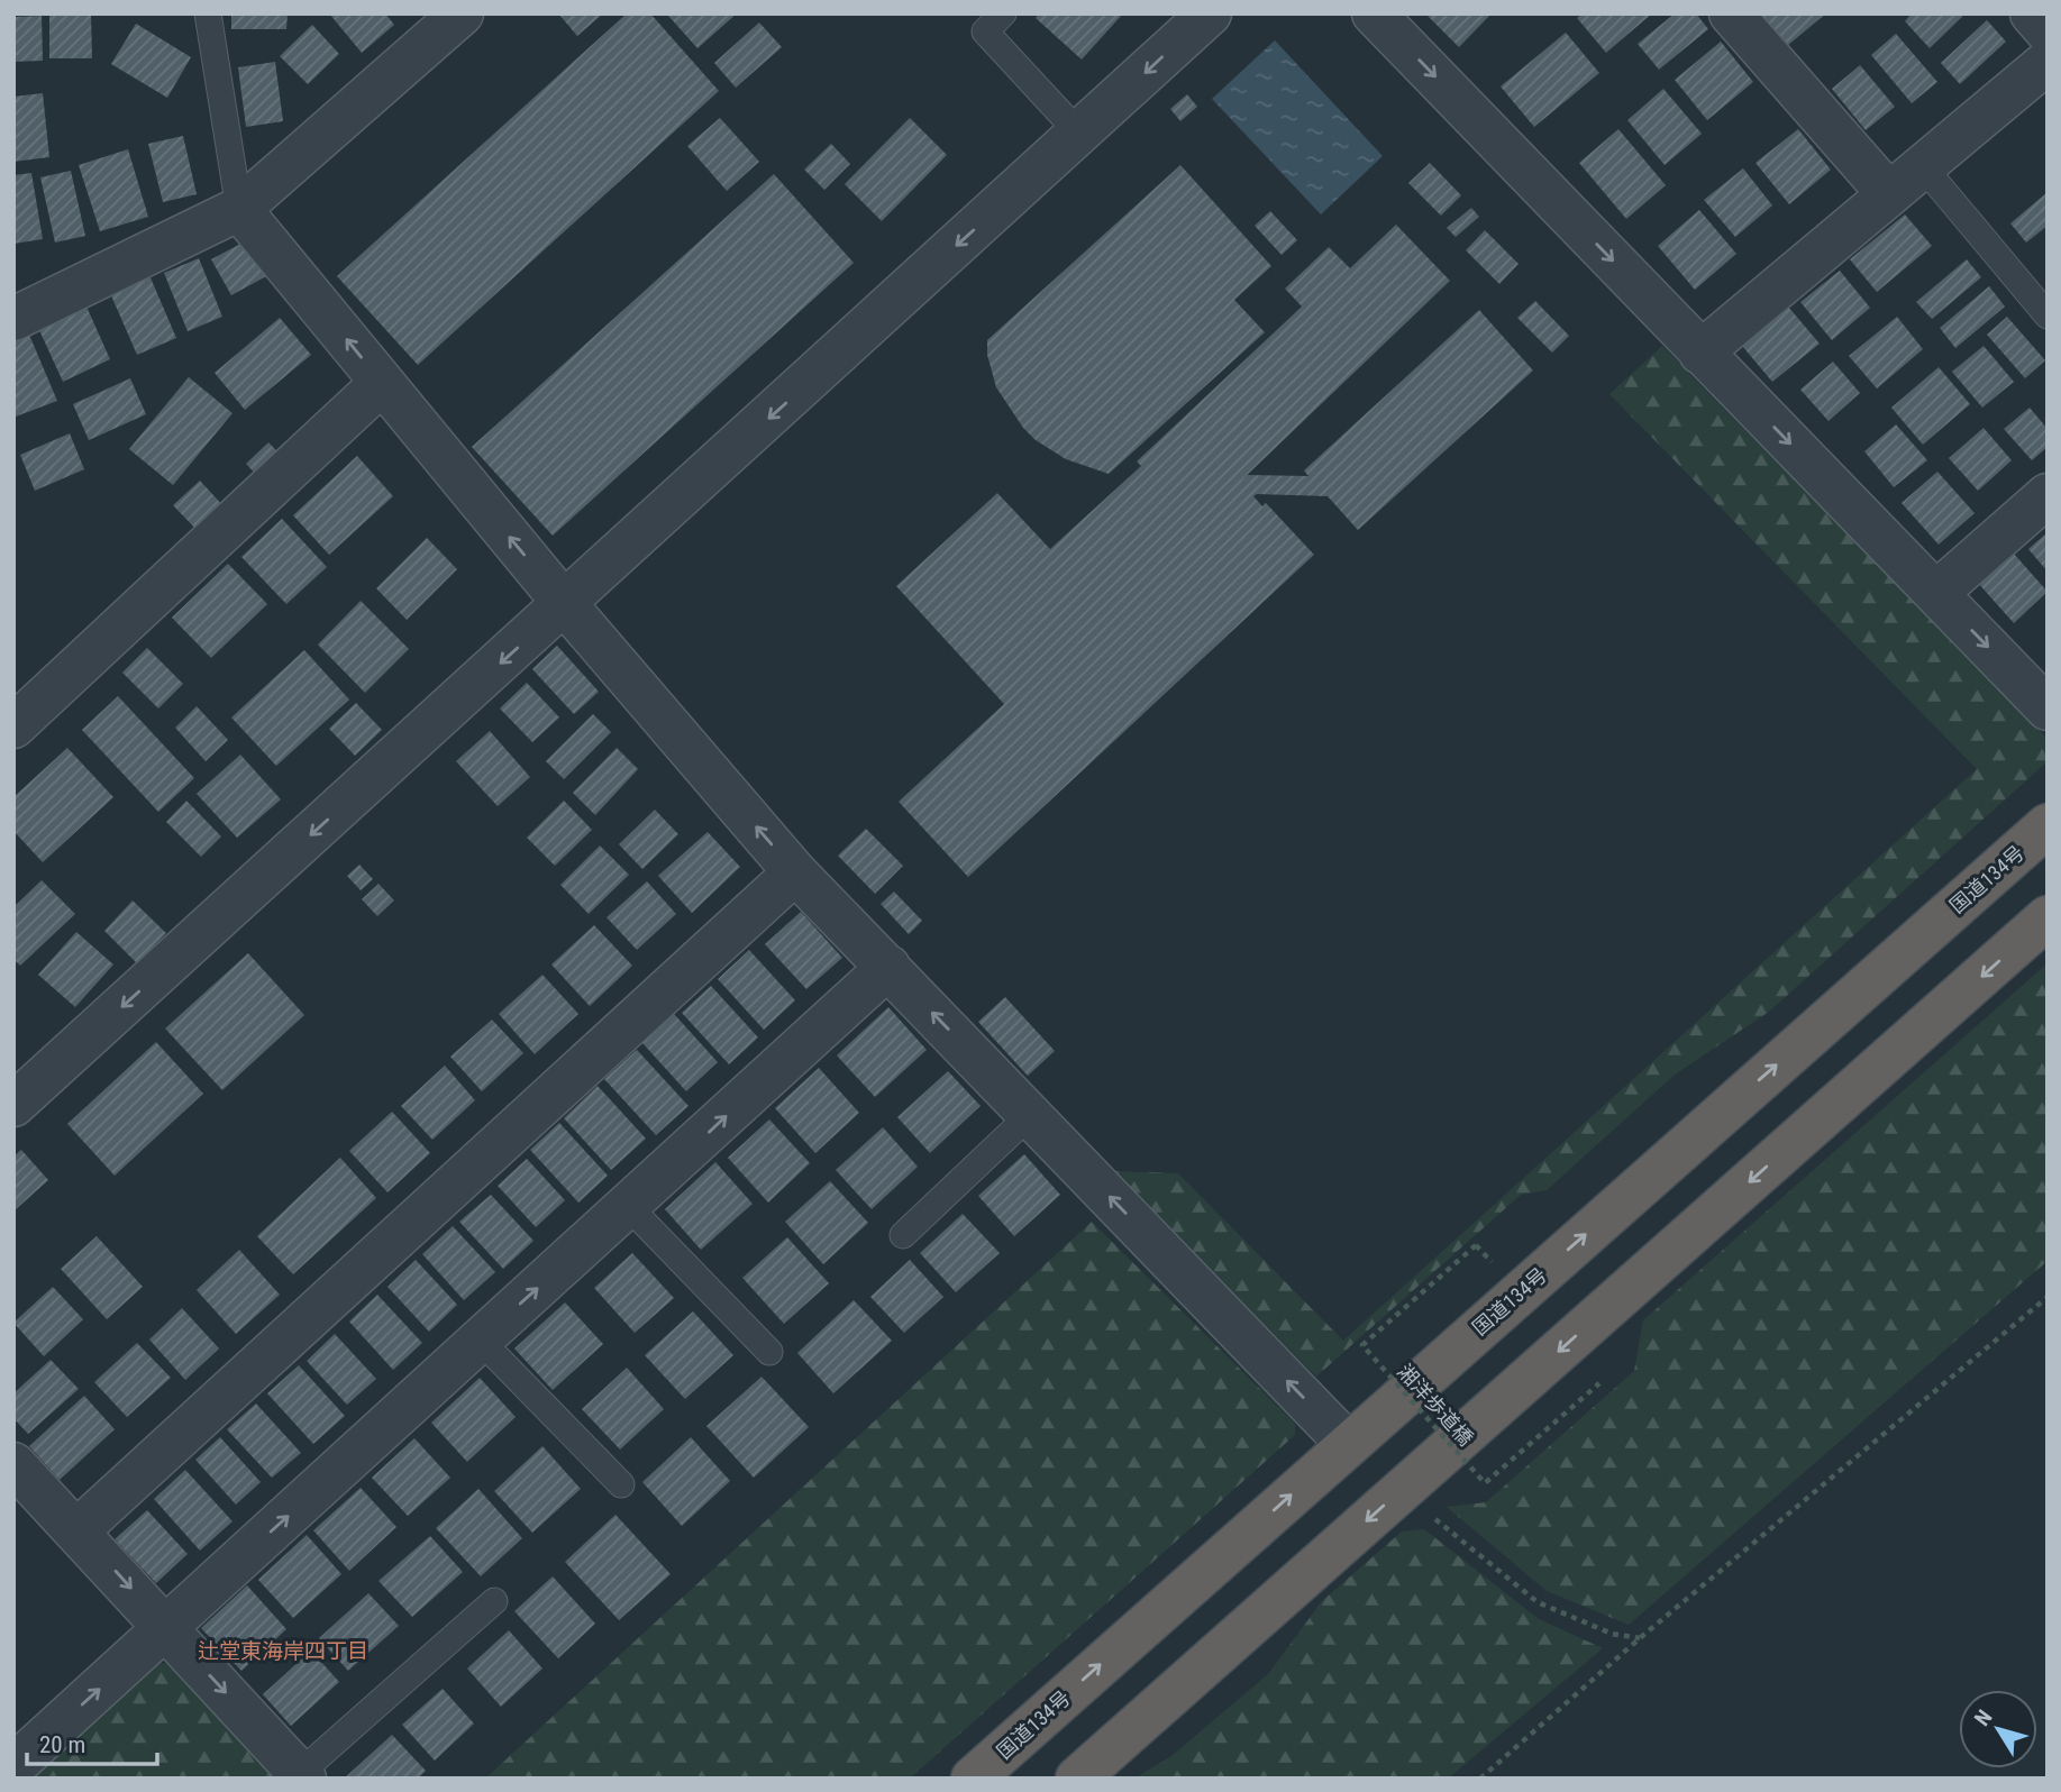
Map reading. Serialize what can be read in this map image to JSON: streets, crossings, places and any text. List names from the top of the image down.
{
  "streets": {
    "highway": ["国道134号"],
    "path": ["湘洋歩道橋"]
  },
  "districts": ["辻堂東海岸四丁目"],
  "scale_bar": "20 m",
  "north": "top left"
}
